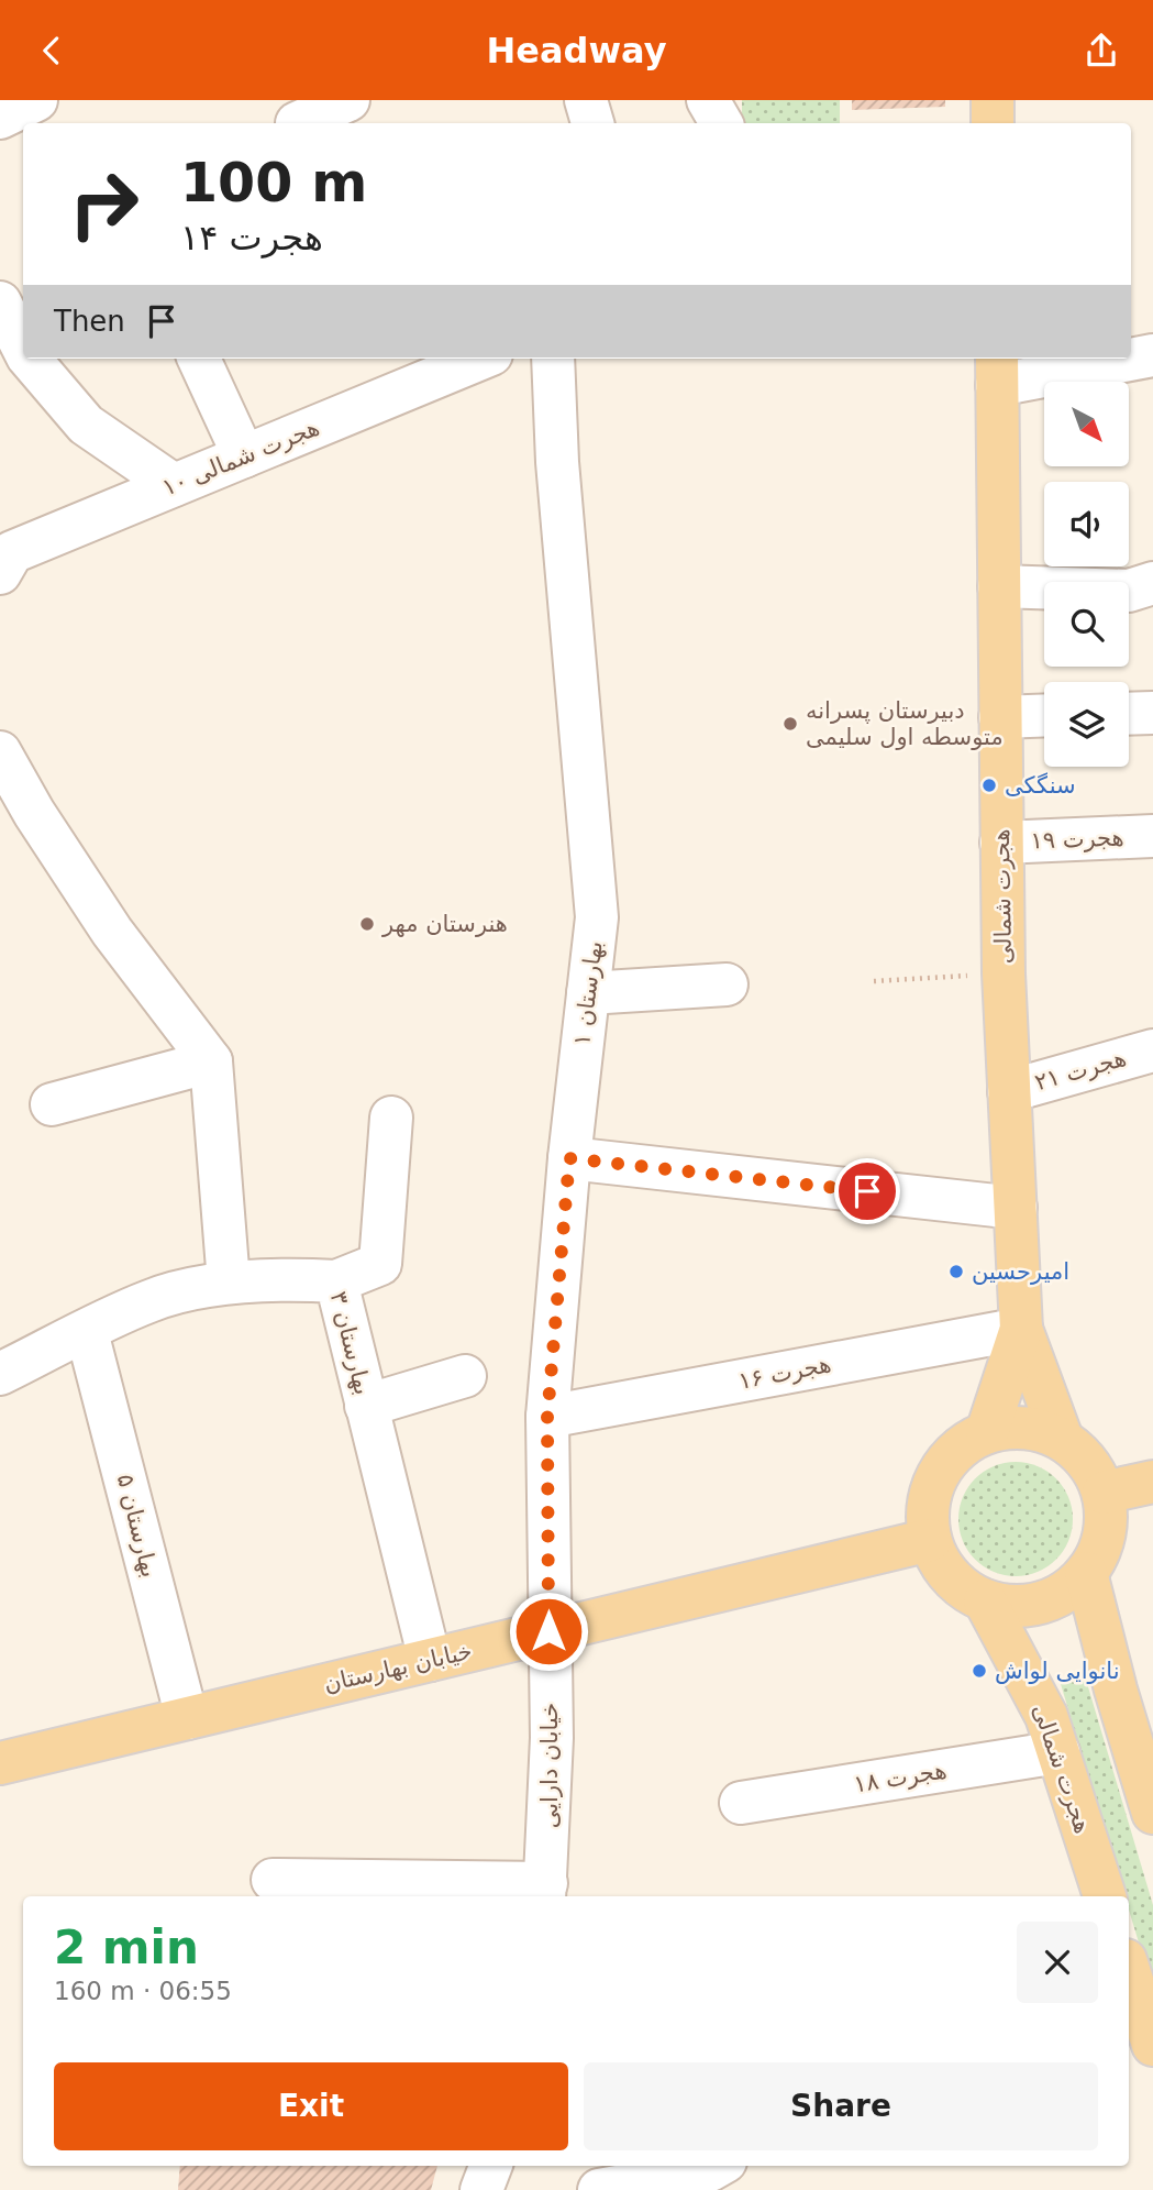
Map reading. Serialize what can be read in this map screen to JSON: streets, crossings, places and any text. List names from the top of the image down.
{
  "streets": {
    "main road": ["هجرت شمالی", "خیابان بهارستان"],
    "street": [
      "هجرت شمالی ۱۰",
      "هجرت ۱۹",
      "بهارستان ۱",
      "هجرت ۲۱",
      "بهارستان ۳",
      "هجرت ۱۶",
      "بهارستان ۵",
      "خیابان دارایی",
      "هجرت ۱۸"
    ]
  },
  "crossings": [
    ["هجرت ۱۹", "هجرت شمالی"],
    ["هجرت شمالی", "هجرت ۲۱"],
    ["هجرت شمالی", "هجرت ۱۶"],
    ["هجرت شمالی", "خیابان بهارستان"],
    ["هجرت شمالی", "هجرت ۱۸"],
    ["بهارستان ۱", "هجرت ۱۶"],
    ["بهارستان ۱", "خیابان بهارستان"],
    ["بهارستان ۱", "خیابان دارایی"],
    ["بهارستان ۳", "بهارستان ۵"],
    ["بهارستان ۳", "خیابان بهارستان"],
    ["بهارستان ۵", "خیابان بهارستان"],
    ["خیابان بهارستان", "خیابان دارایی"]
  ],
  "places": [
    "دبیرستان پسرانه متوسطه اول سلیمی",
    "سنگکی",
    "هنرستان مهر",
    "امیرحسین",
    "نانوایی لواش"
  ],
  "north": "bottom right",
  "page": {
    "header": "Headway",
    "turn": ["100 m", "هجرت ۱۴"],
    "then": "Then",
    "heading": ["2 min", "160 m · 06:55"],
    "buttons": ["Exit", "Share"]
  }
}
